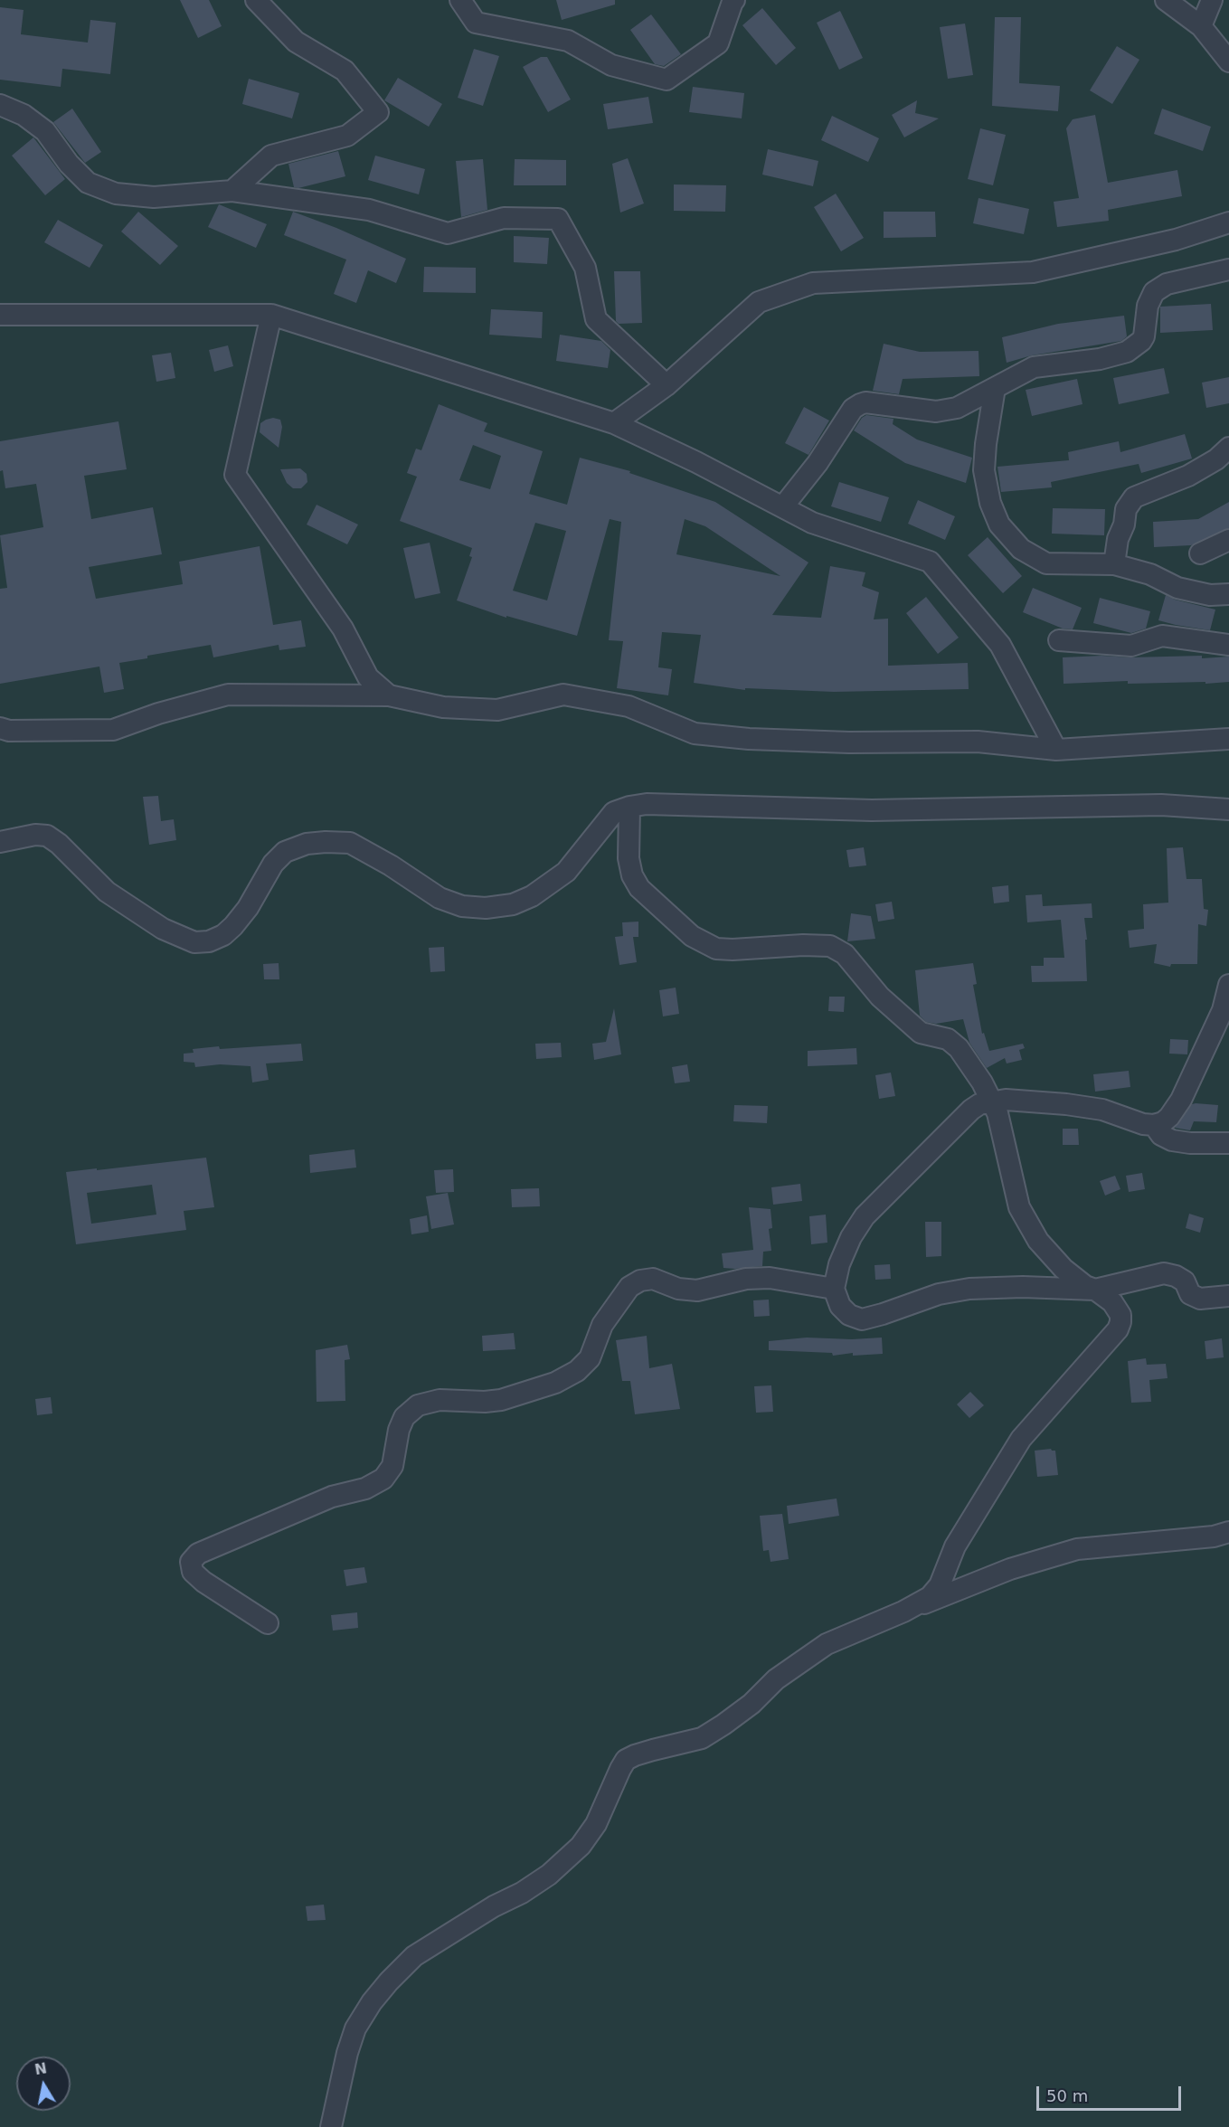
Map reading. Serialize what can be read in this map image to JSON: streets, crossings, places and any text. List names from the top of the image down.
{
  "scale_bar": "50 m",
  "north": "top"
}
